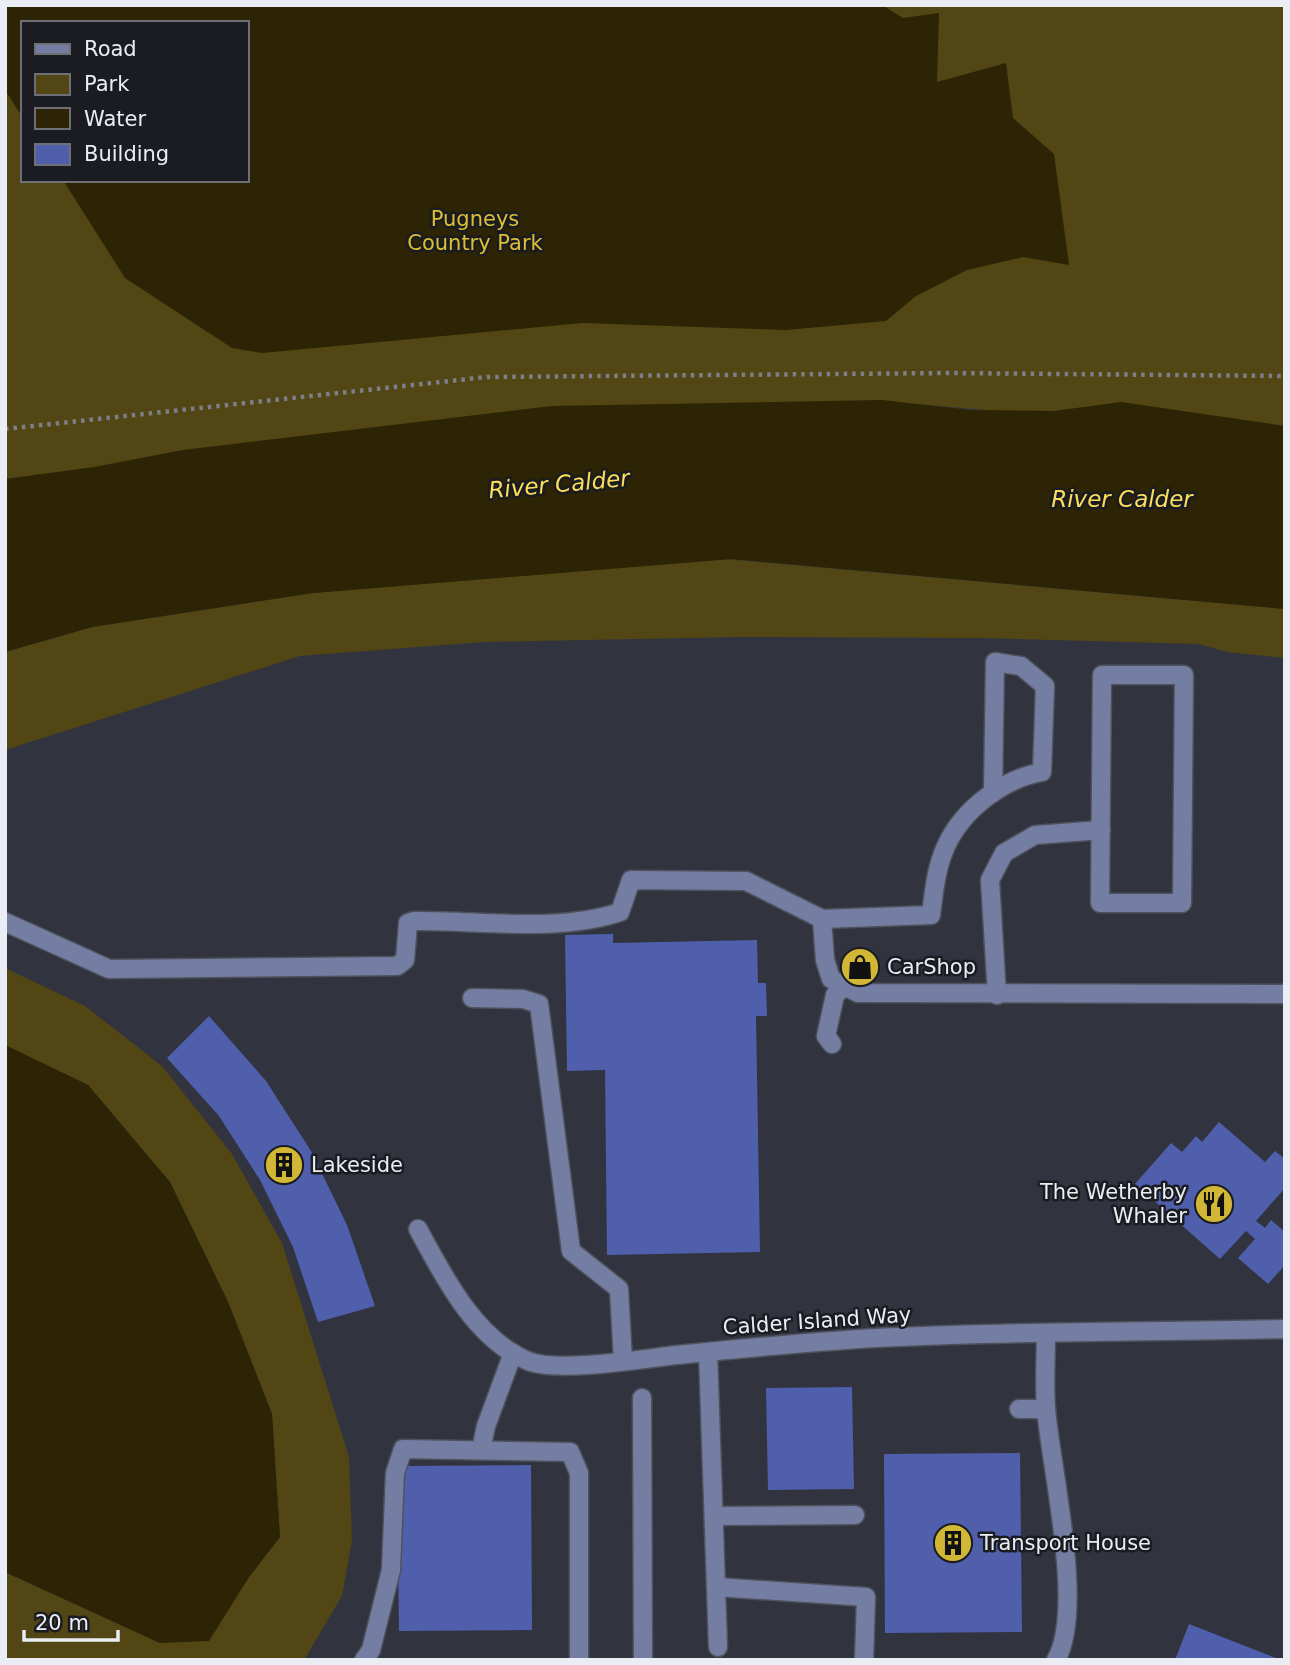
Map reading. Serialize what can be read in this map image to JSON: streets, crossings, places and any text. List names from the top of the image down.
{
  "streets": {
    "street": ["Calder Island Way"]
  },
  "water": ["River Calder"],
  "parks": ["Pugneys Country Park"],
  "places": {
    "shop": ["CarShop"],
    "building": ["Lakeside", "Transport House"],
    "restaurant": ["The Wetherby Whaler"]
  },
  "legend": [
    "Road",
    "Park",
    "Water",
    "Building"
  ],
  "scale_bar": "20 m"
}
